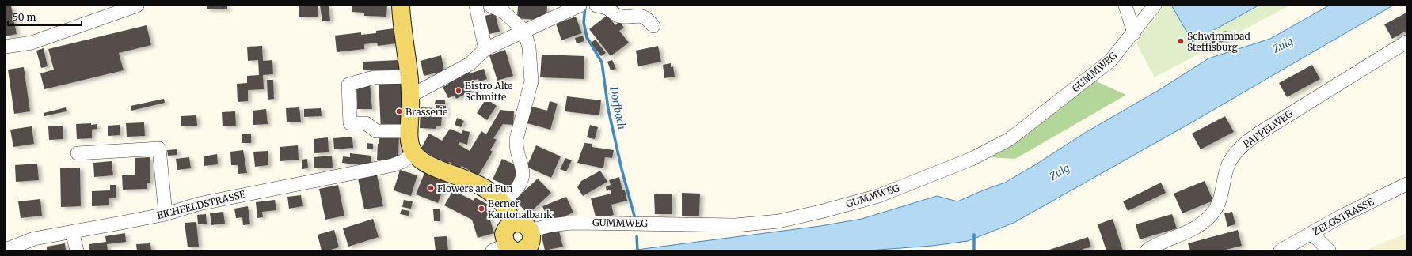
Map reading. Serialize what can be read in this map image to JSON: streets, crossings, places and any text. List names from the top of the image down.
{
  "streets": {
    "street": [
      "GUMMWEG",
      "PAPPELWEG",
      "EICHFELDSTRASSE",
      "ZELGSTRASSE"
    ]
  },
  "water": ["Zulg", "Dorfbach"],
  "places": [
    "Schwimmbad Steffisburg",
    "Bistro Alte Schmitte",
    "Brasserie",
    "Flowers and Fun",
    "Berner Kantonalbank"
  ],
  "scale_bar": "50 m"
}
